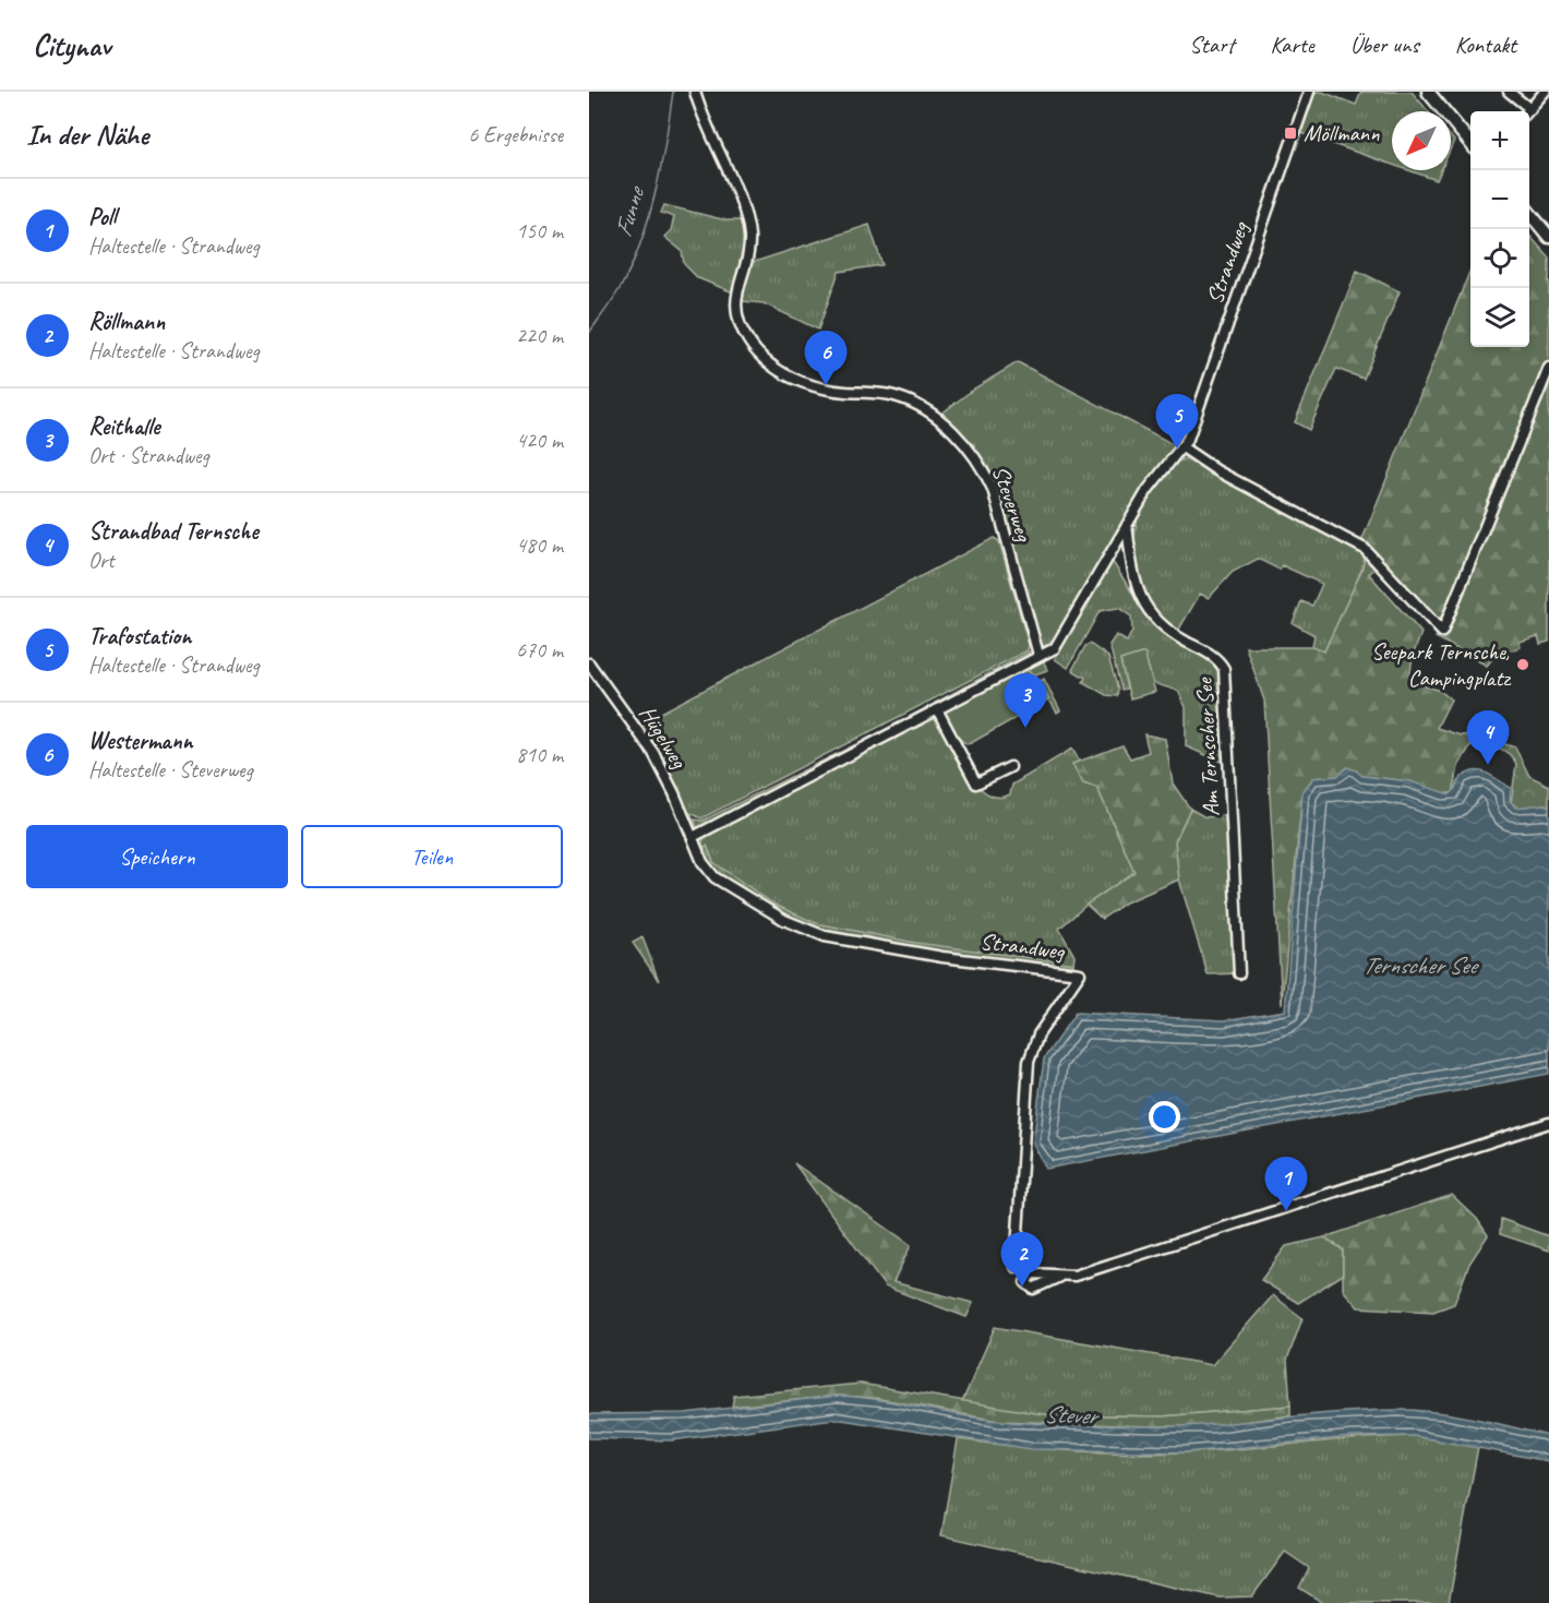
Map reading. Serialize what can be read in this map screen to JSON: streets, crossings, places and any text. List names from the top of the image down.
{
  "streets": {
    "street": [
      "Strandweg",
      "Steverweg",
      "Hügelweg",
      "Am Ternscher See"
    ]
  },
  "crossings": [
    ["Strandweg", "Steverweg"],
    ["Strandweg", "Hügelweg"],
    ["Strandweg", "Am Ternscher See"]
  ],
  "water": ["Funne", "Ternscher See", "Stever"],
  "places": {
    "transit": ["Möllmann"],
    "other": ["Seepark Ternsche, Campingplatz"]
  },
  "north": "bottom left",
  "page": {
    "header": "Citynav",
    "nav": [
      "Start",
      "Karte",
      "Über uns",
      "Kontakt"
    ],
    "heading": ["In der Nähe", "6 Ergebnisse"],
    "map_buttons": ["+", "−"],
    "list": [
      {
        "mark": "1",
        "name": "Poll",
        "note": "Haltestelle · Strandweg",
        "value": "150 m"
      },
      {
        "mark": "2",
        "name": "Röllmann",
        "note": "Haltestelle · Strandweg",
        "value": "220 m"
      },
      {
        "mark": "3",
        "name": "Reithalle",
        "note": "Ort · Strandweg",
        "value": "420 m"
      },
      {
        "mark": "4",
        "name": "Strandbad Ternsche",
        "note": "Ort",
        "value": "480 m"
      },
      {
        "mark": "5",
        "name": "Trafostation",
        "note": "Haltestelle · Strandweg",
        "value": "670 m"
      },
      {
        "mark": "6",
        "name": "Westermann",
        "note": "Haltestelle · Steverweg",
        "value": "810 m"
      }
    ],
    "pins": [
      "6",
      "5",
      "3",
      "4",
      "1",
      "2"
    ],
    "buttons": ["Speichern", "Teilen"]
  }
}
